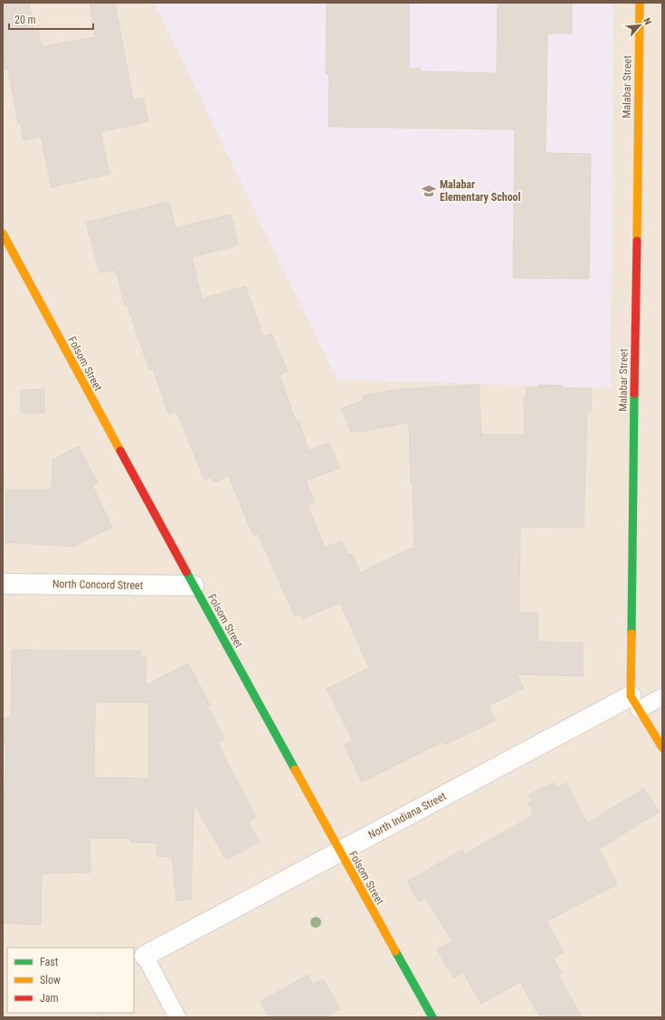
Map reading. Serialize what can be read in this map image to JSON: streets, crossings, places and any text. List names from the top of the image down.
{
  "streets": {
    "street": [
      "Malabar Street",
      "Folsom Street",
      "North Concord Street",
      "North Indiana Street"
    ]
  },
  "crossings": [
    ["Malabar Street", "North Indiana Street"],
    ["Folsom Street", "North Concord Street"],
    ["Folsom Street", "North Indiana Street"]
  ],
  "places": {
    "school or university": ["Malabar Elementary School"]
  },
  "legend": ["Fast", "Slow", "Jam"],
  "scale_bar": "20 m",
  "north": "top right"
}
